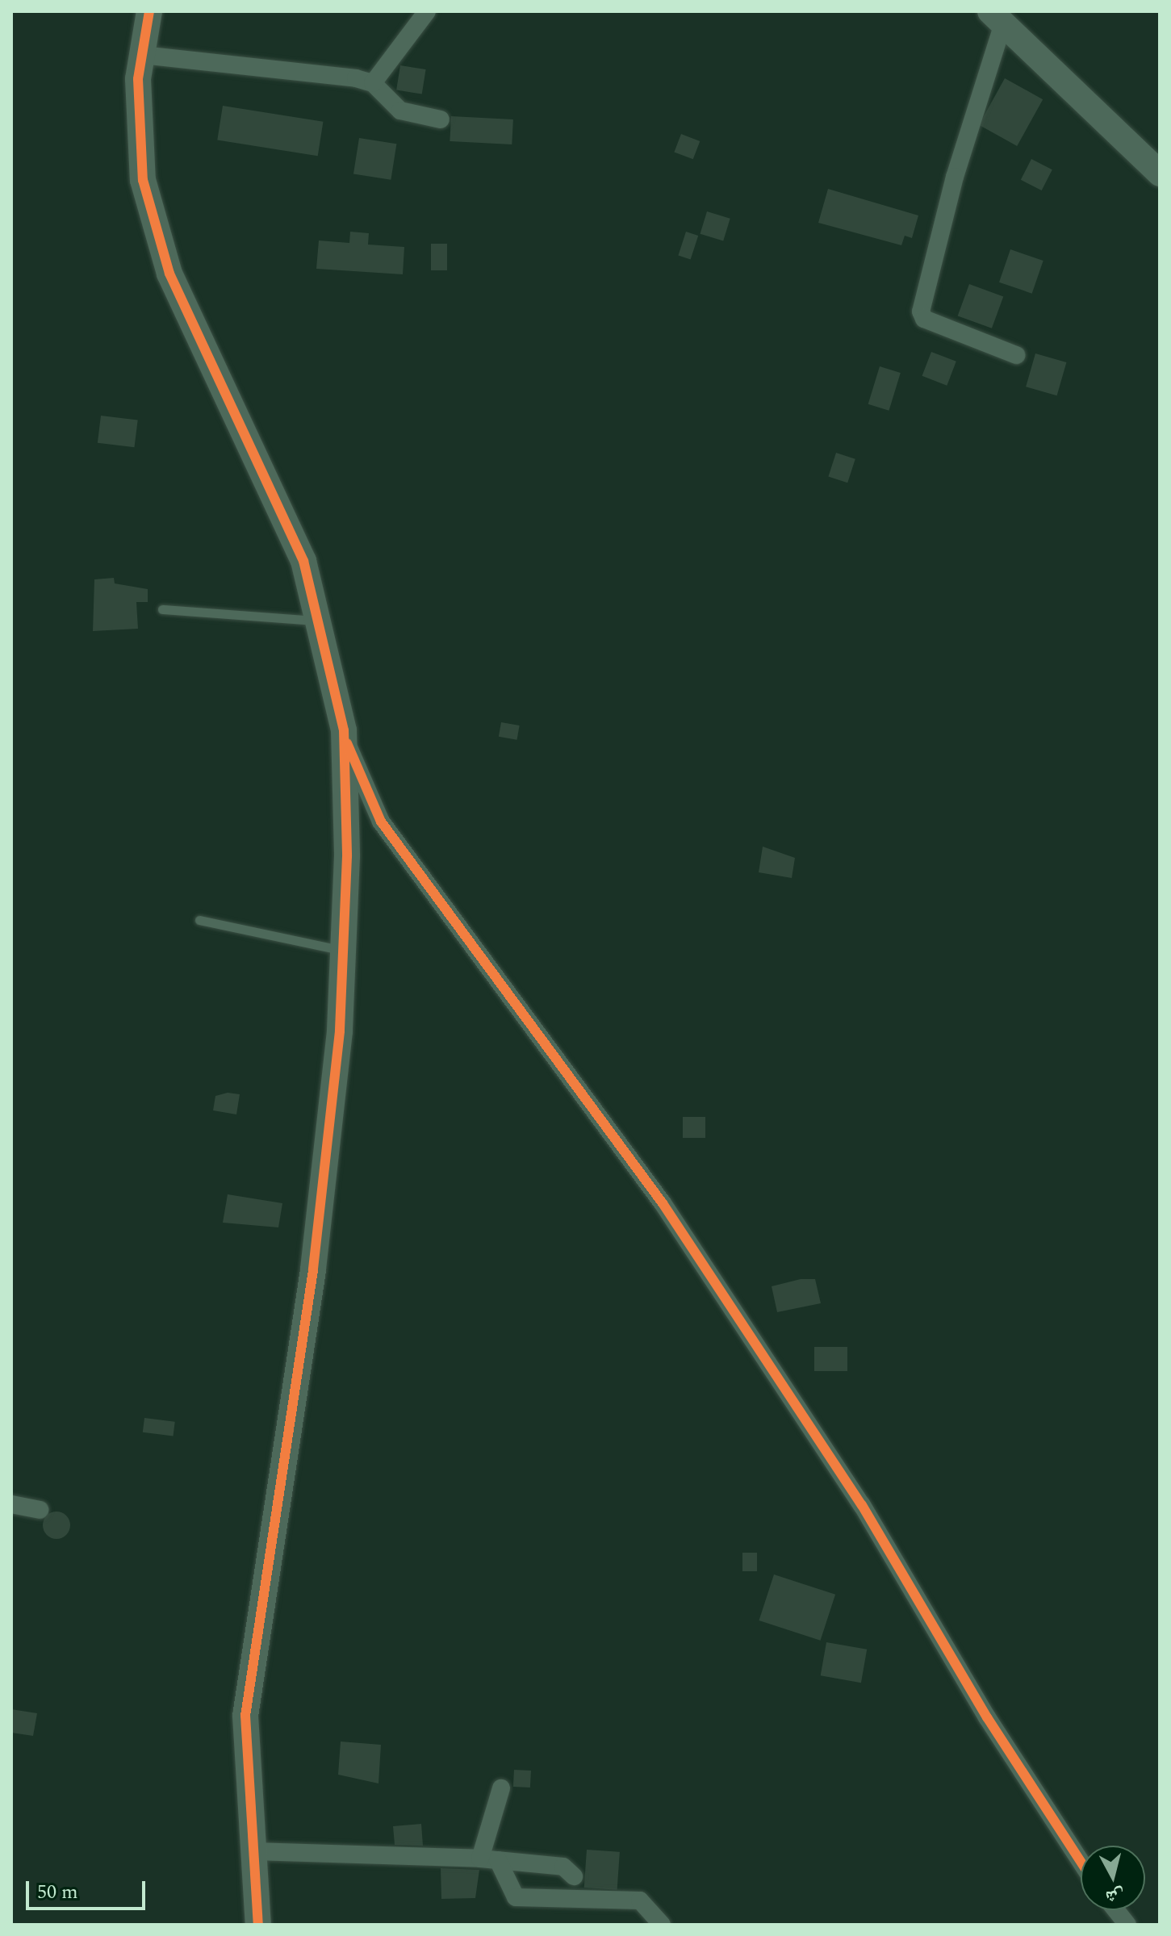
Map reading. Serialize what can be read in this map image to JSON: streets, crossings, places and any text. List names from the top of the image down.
{
  "scale_bar": "50 m",
  "north": "bottom"
}
